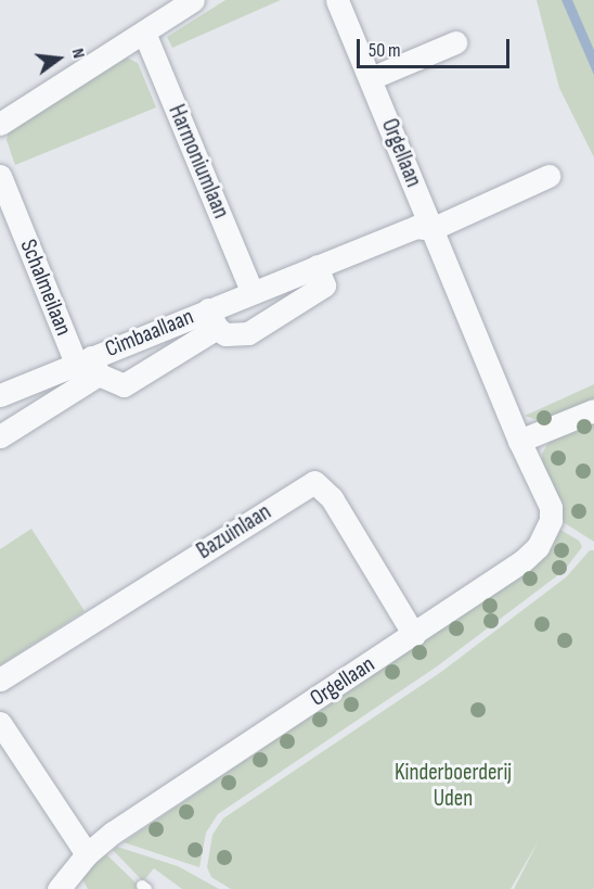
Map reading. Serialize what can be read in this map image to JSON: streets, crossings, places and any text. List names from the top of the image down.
{
  "streets": {
    "street": [
      "Orgellaan",
      "Harmoniumlaan",
      "Schalmeilaan",
      "Cimbaallaan",
      "Bazuinlaan"
    ]
  },
  "crossings": [
    ["Orgellaan", "Cimbaallaan"],
    ["Orgellaan", "Bazuinlaan"],
    ["Harmoniumlaan", "Cimbaallaan"],
    ["Schalmeilaan", "Cimbaallaan"]
  ],
  "parks": ["Kinderboerderij Uden"],
  "scale_bar": "50 m",
  "north": "right"
}
